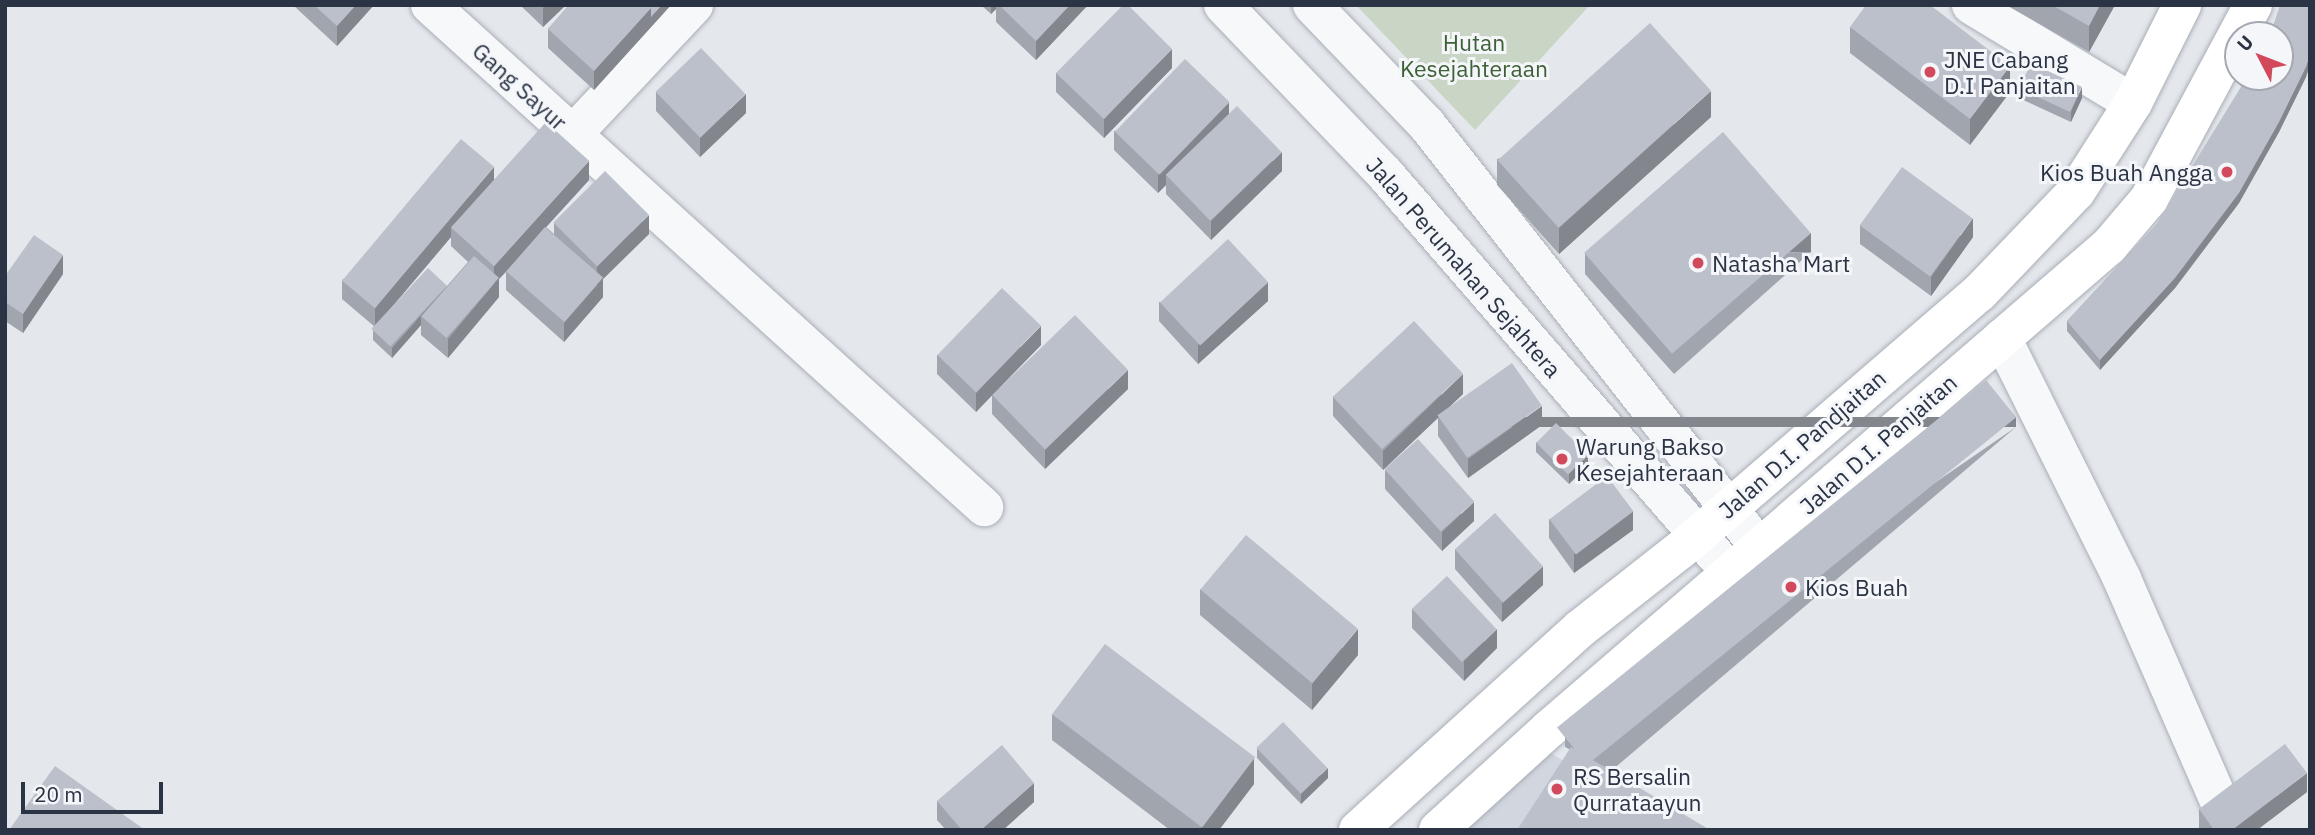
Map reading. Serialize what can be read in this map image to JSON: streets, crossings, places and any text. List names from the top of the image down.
{
  "streets": {
    "highway": ["Jalan D.I. Pandjaitan", "Jalan D.I. Panjaitan"],
    "street": ["Gang Sayur", "Jalan Perumahan Sejahtera"]
  },
  "crossings": [
    ["Jalan Perumahan Sejahtera", "Jalan D.I. Pandjaitan"],
    ["Jalan Perumahan Sejahtera", "Jalan D.I. Panjaitan"]
  ],
  "parks": ["Hutan Kesejahteraan"],
  "places": [
    "JNE Cabang D.I Panjaitan",
    "Kios Buah Angga",
    "Natasha Mart",
    "Warung Bakso Kesejahteraan",
    "Kios Buah",
    "RS Bersalin Qurrataayun"
  ],
  "scale_bar": "20 m",
  "north": "top left"
}
